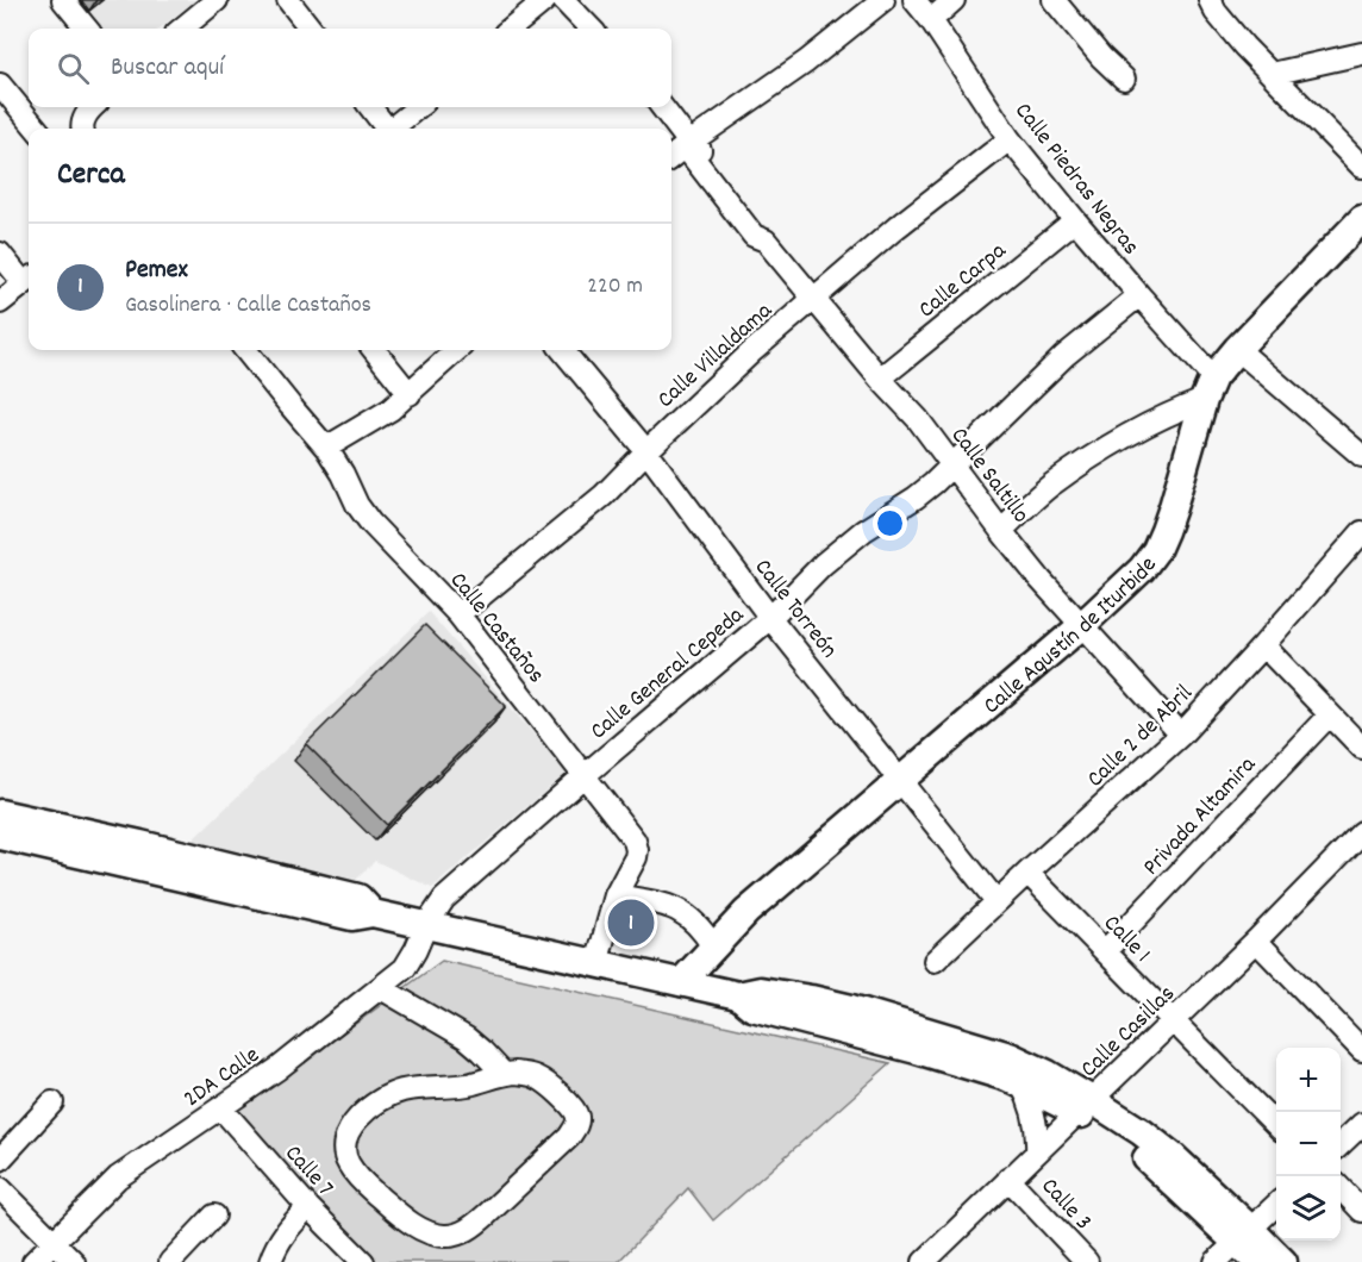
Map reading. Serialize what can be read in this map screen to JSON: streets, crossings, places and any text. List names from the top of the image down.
{
  "streets": {
    "main road": ["Calle Agustín de Iturbide"],
    "street": [
      "Calle Piedras Negras",
      "Calle Carpa",
      "Calle Villaldama",
      "Calle Saltillo",
      "Calle Torreón",
      "Calle Castaños",
      "Calle General Cepeda",
      "Calle 2 de Abril",
      "Privada Altamira",
      "Calle 1",
      "Calle Casillas",
      "2DA Calle",
      "Calle 7",
      "Calle 3"
    ]
  },
  "crossings": [
    ["Calle Piedras Negras", "Calle Carpa"],
    ["Calle Piedras Negras", "Calle Villaldama"],
    ["Calle Piedras Negras", "Calle Agustín de Iturbide"],
    ["Calle Piedras Negras", "Calle General Cepeda"],
    ["Calle Carpa", "Calle Saltillo"],
    ["Calle Villaldama", "Calle Saltillo"],
    ["Calle Villaldama", "Calle Torreón"],
    ["Calle Villaldama", "Calle Castaños"],
    ["Calle Saltillo", "Calle Agustín de Iturbide"],
    ["Calle Saltillo", "Calle General Cepeda"],
    ["Calle Saltillo", "Calle 2 de Abril"],
    ["Calle Torreón", "Calle Agustín de Iturbide"],
    ["Calle Torreón", "Calle General Cepeda"],
    ["Calle Torreón", "Calle 2 de Abril"],
    ["Calle Castaños", "Calle General Cepeda"],
    ["Calle General Cepeda", "2DA Calle"],
    ["Calle 2 de Abril", "Calle 1"],
    ["Privada Altamira", "Calle 1"],
    ["Calle 1", "Calle Casillas"],
    ["Calle Casillas", "Calle 3"],
    ["2DA Calle", "Calle 7"]
  ],
  "page": {
    "search": "Buscar aquí",
    "heading": "Cerca",
    "list": [
      {
        "mark": "1",
        "name": "Pemex",
        "note": "Gasolinera · Calle Castaños",
        "value": "220 m"
      }
    ],
    "pins": "1",
    "map_buttons": ["+", "−"]
  }
}
